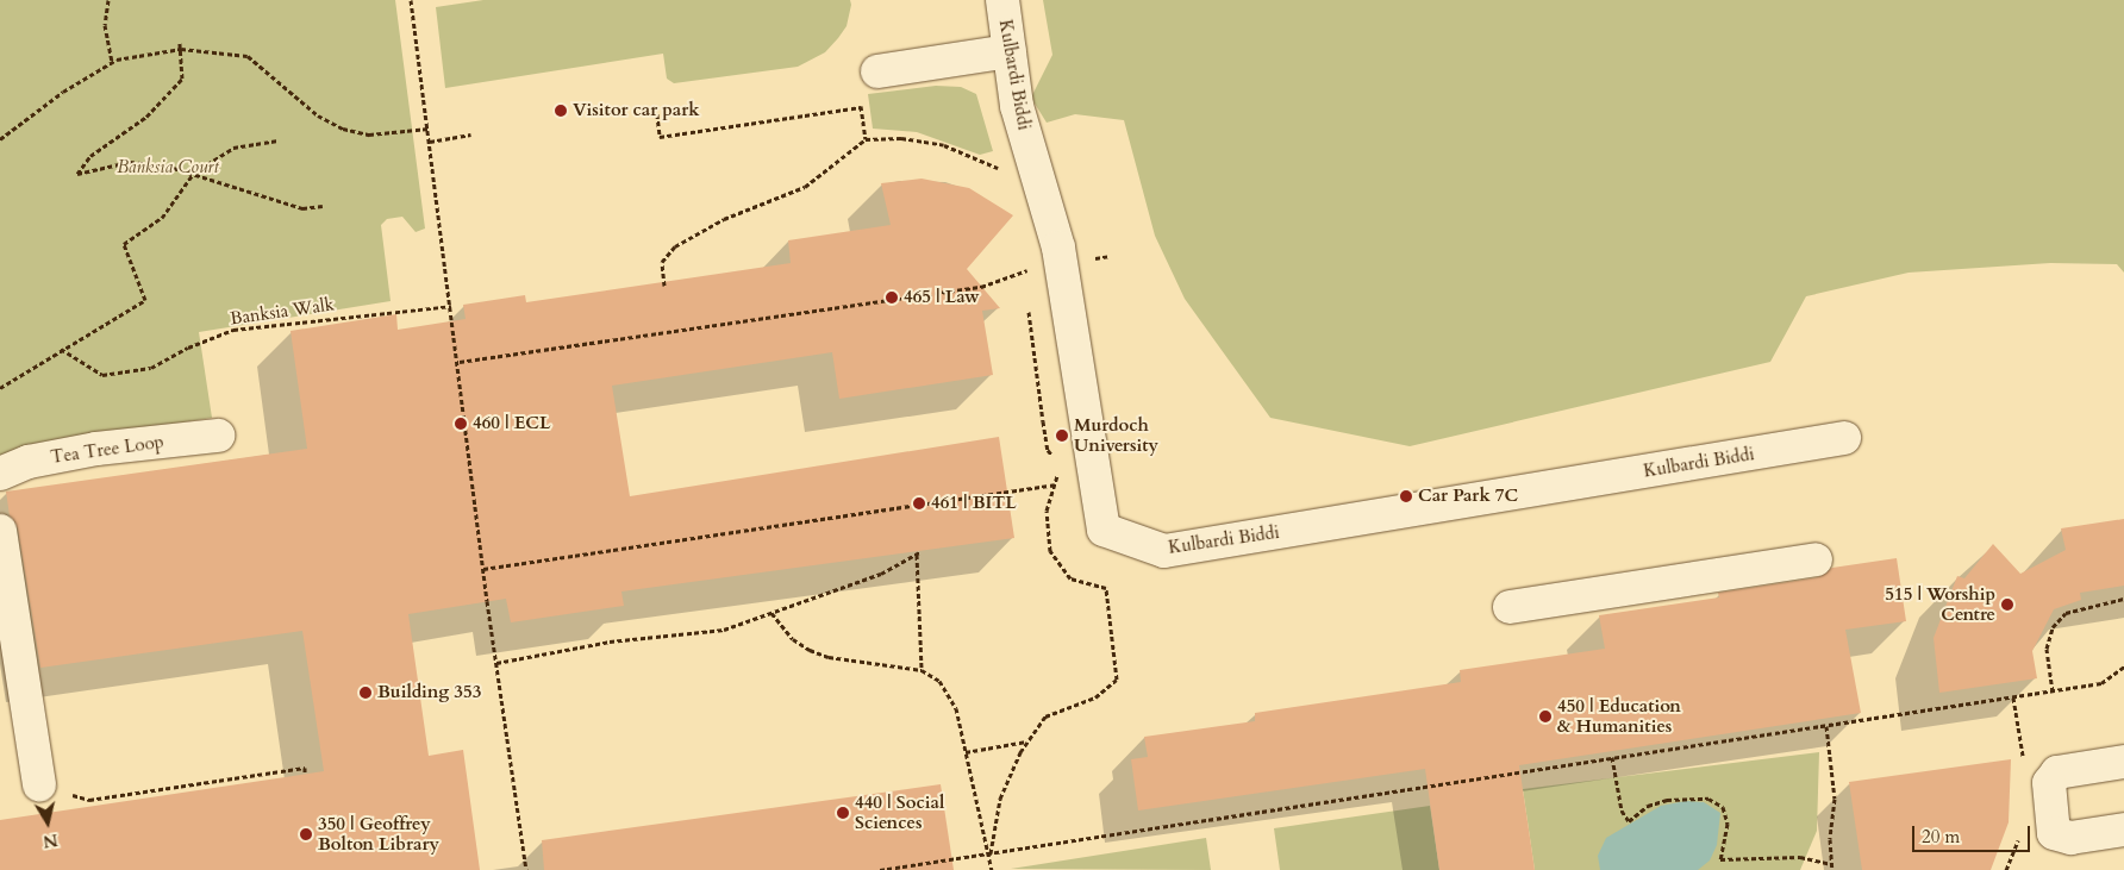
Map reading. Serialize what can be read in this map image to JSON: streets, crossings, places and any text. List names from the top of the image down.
{
  "streets": {
    "lane": ["Kulbardi Biddi", "Tea Tree Loop"],
    "path": ["Banksia Walk"]
  },
  "parks": ["Banksia Court"],
  "places": [
    "Visitor car park",
    "465 | Law",
    "460 | ECL",
    "Murdoch University",
    "Car Park 7C",
    "461 | BITL",
    "515 | Worship Centre",
    "Building 353",
    "450 | Education & Humanities",
    "440 | Social Sciences",
    "350 | Geoffrey Bolton Library"
  ],
  "scale_bar": "20 m",
  "north": "bottom"
}
